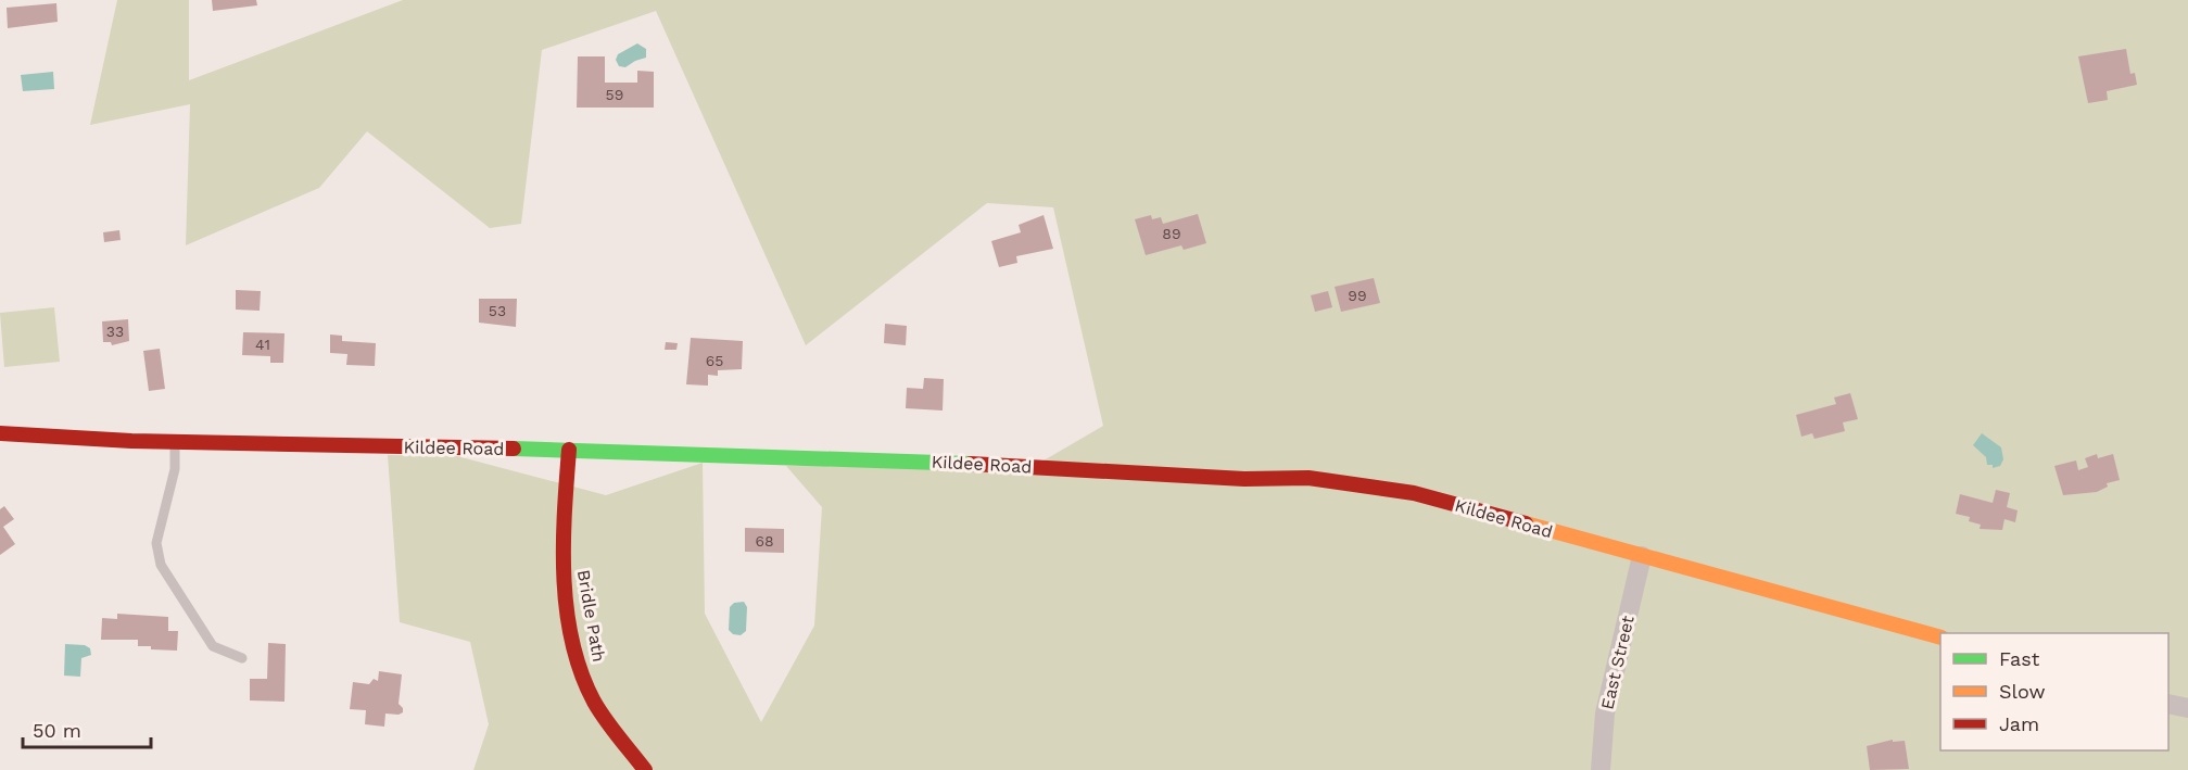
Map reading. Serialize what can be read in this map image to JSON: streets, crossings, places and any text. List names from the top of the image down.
{
  "streets": {
    "street": ["Kildee Road", "Bridle Path", "East Street"]
  },
  "crossings": [
    ["Kildee Road", "Bridle Path"],
    ["Kildee Road", "East Street"]
  ],
  "house_numbers": [
    "59",
    "89",
    "99",
    "53",
    "33",
    "41",
    "65",
    "68"
  ],
  "legend": ["Fast", "Slow", "Jam"],
  "scale_bar": "50 m"
}
